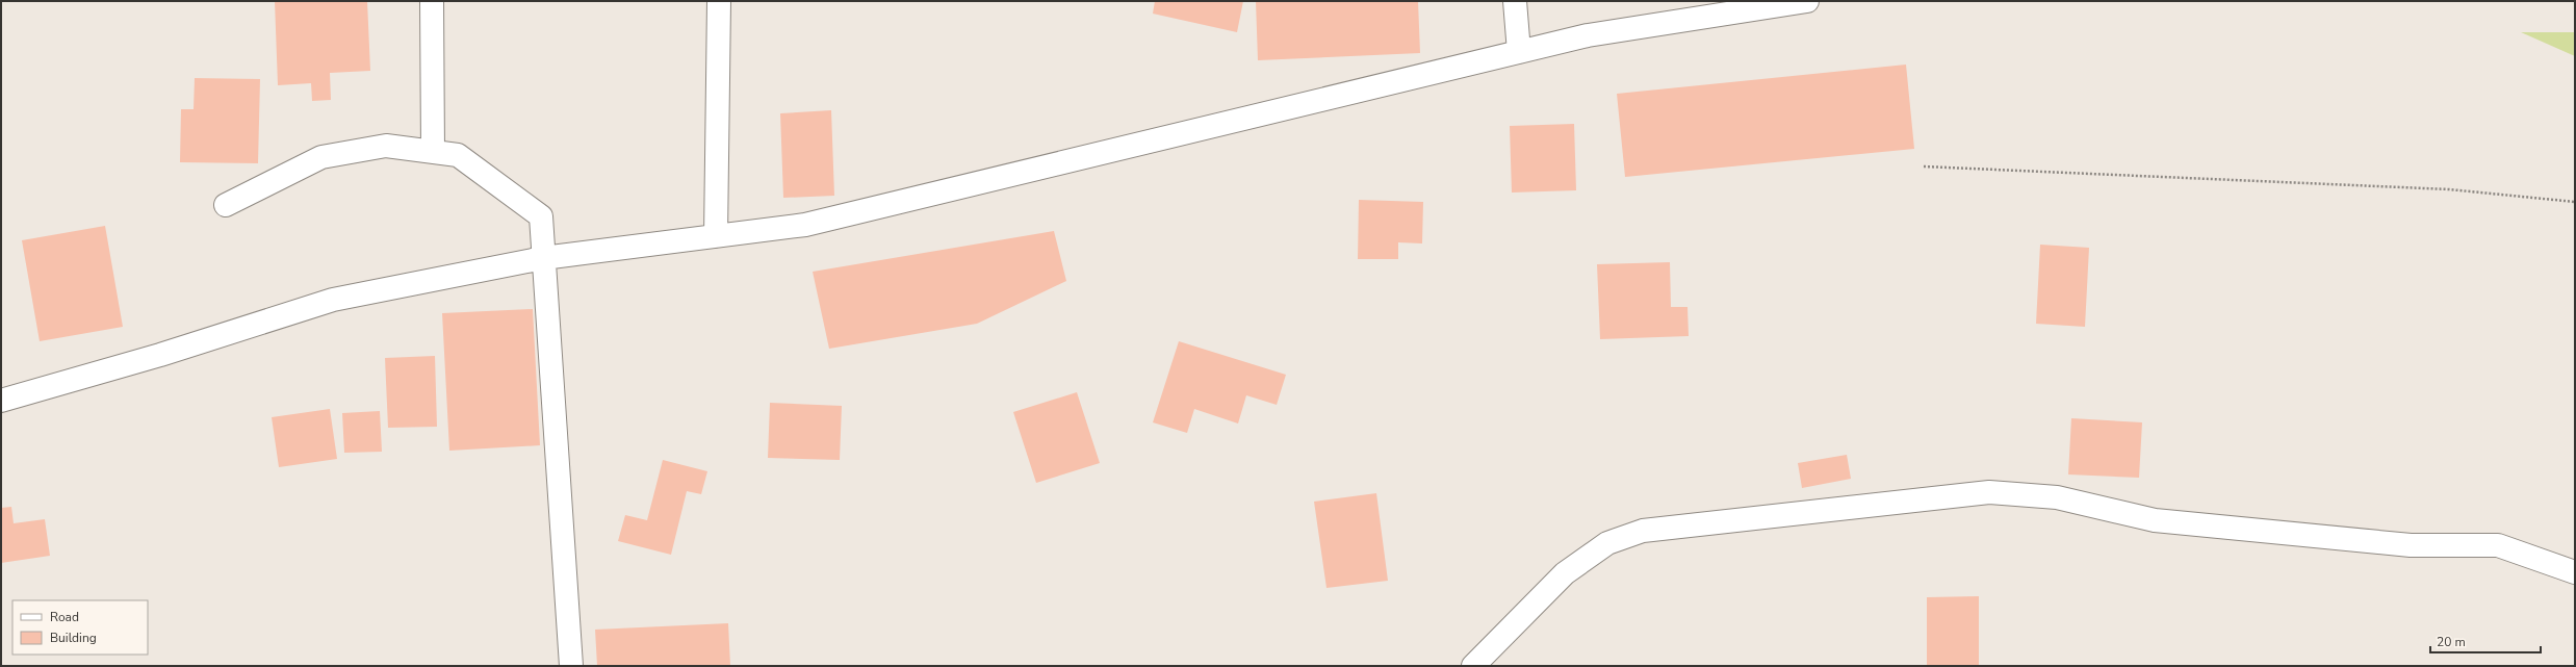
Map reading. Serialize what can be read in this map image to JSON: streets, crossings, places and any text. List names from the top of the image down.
{
  "legend": ["Road", "Building"],
  "scale_bar": "20 m"
}
